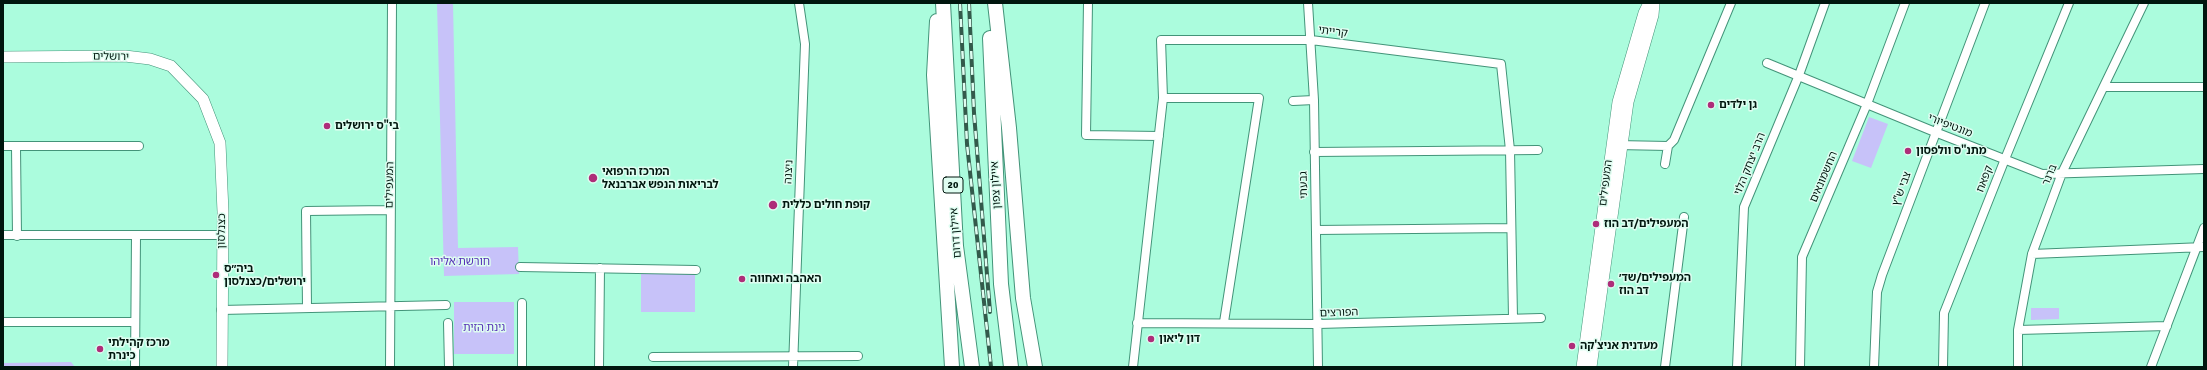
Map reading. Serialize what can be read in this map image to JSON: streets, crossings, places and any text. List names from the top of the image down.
{
  "streets": {
    "highway": ["20", "איילון צפון", "איילון דרום"],
    "street": [
      "קרייתי",
      "ירושלים",
      "מונטיפיורי",
      "הרב יצחק הלוי",
      "ניצנה",
      "ברנר",
      "החשמונאים",
      "קפאח",
      "המעפילים",
      "גבעתי",
      "צבי ש\"ץ",
      "כצנלסון",
      "הפורצים"
    ]
  },
  "crossings": [
    ["קרייתי", "גבעתי"],
    ["ירושלים", "כצנלסון"],
    ["מונטיפיורי", "הרב יצחק הלוי"],
    ["מונטיפיורי", "ברנר"],
    ["מונטיפיורי", "החשמונאים"],
    ["מונטיפיורי", "קפאח"],
    ["מונטיפיורי", "צבי ש\"ץ"],
    ["גבעתי", "הפורצים"]
  ],
  "parks": ["חורשת אליהו", "גינת הזית"],
  "places": [
    "גן ילדים",
    "בי\"ס ירושלים",
    "מתנ''ס וולפסון",
    "המרכז הרפואי לבריאות הנפש אברבנאל",
    "קופת חולים כללית",
    "המעפילים/דב הוז",
    "ביה״ס ירושלים/כצנלסון",
    "האהבה ואחווה",
    "המעפילים/שד׳ דב הוז",
    "דון ליאון",
    "מעדנית אניצ'קה",
    "מרכז קהילתי כינרת"
  ]
}
